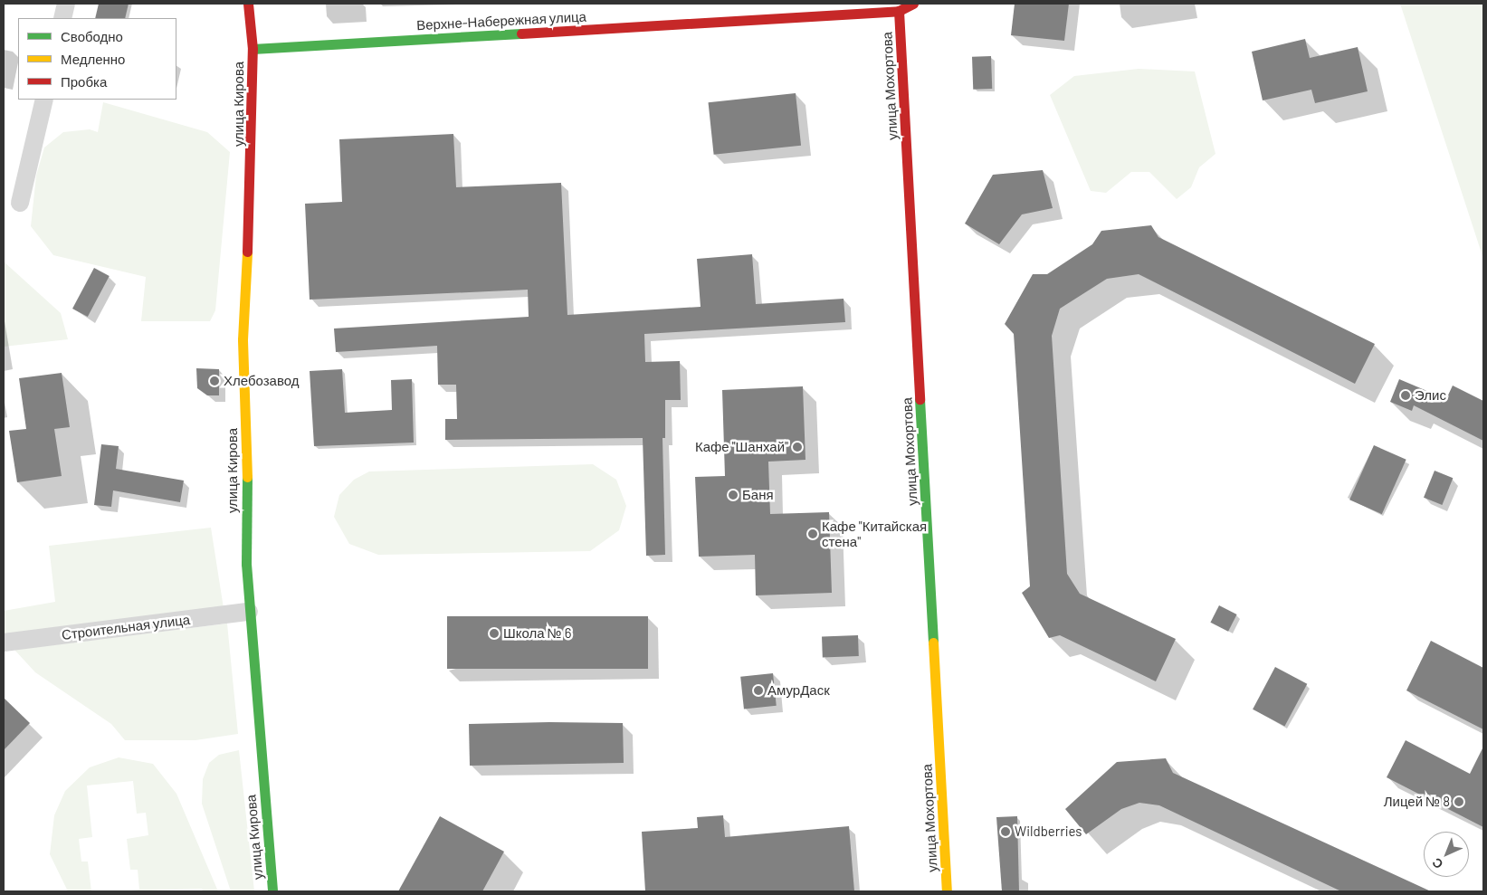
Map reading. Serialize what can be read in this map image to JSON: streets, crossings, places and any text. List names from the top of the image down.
{
  "streets": {
    "street": [
      "Верхне-Набережная улица",
      "улица Мохортова",
      "улица Кирова",
      "Строительная улица"
    ]
  },
  "crossings": [
    ["Верхне-Набережная улица", "улица Мохортова"],
    ["Верхне-Набережная улица", "улица Кирова"],
    ["улица Кирова", "Строительная улица"]
  ],
  "places": [
    "Хлебозавод",
    "Элис",
    "Кафе \"Шанхай\"",
    "Баня",
    "Кафе \"Китайская стена\"",
    "Школа № 6",
    "АмурДаск",
    "Лицей № 8",
    "Wildberries"
  ],
  "legend": ["Свободно", "Медленно", "Пробка"],
  "north": "bottom left"
}
